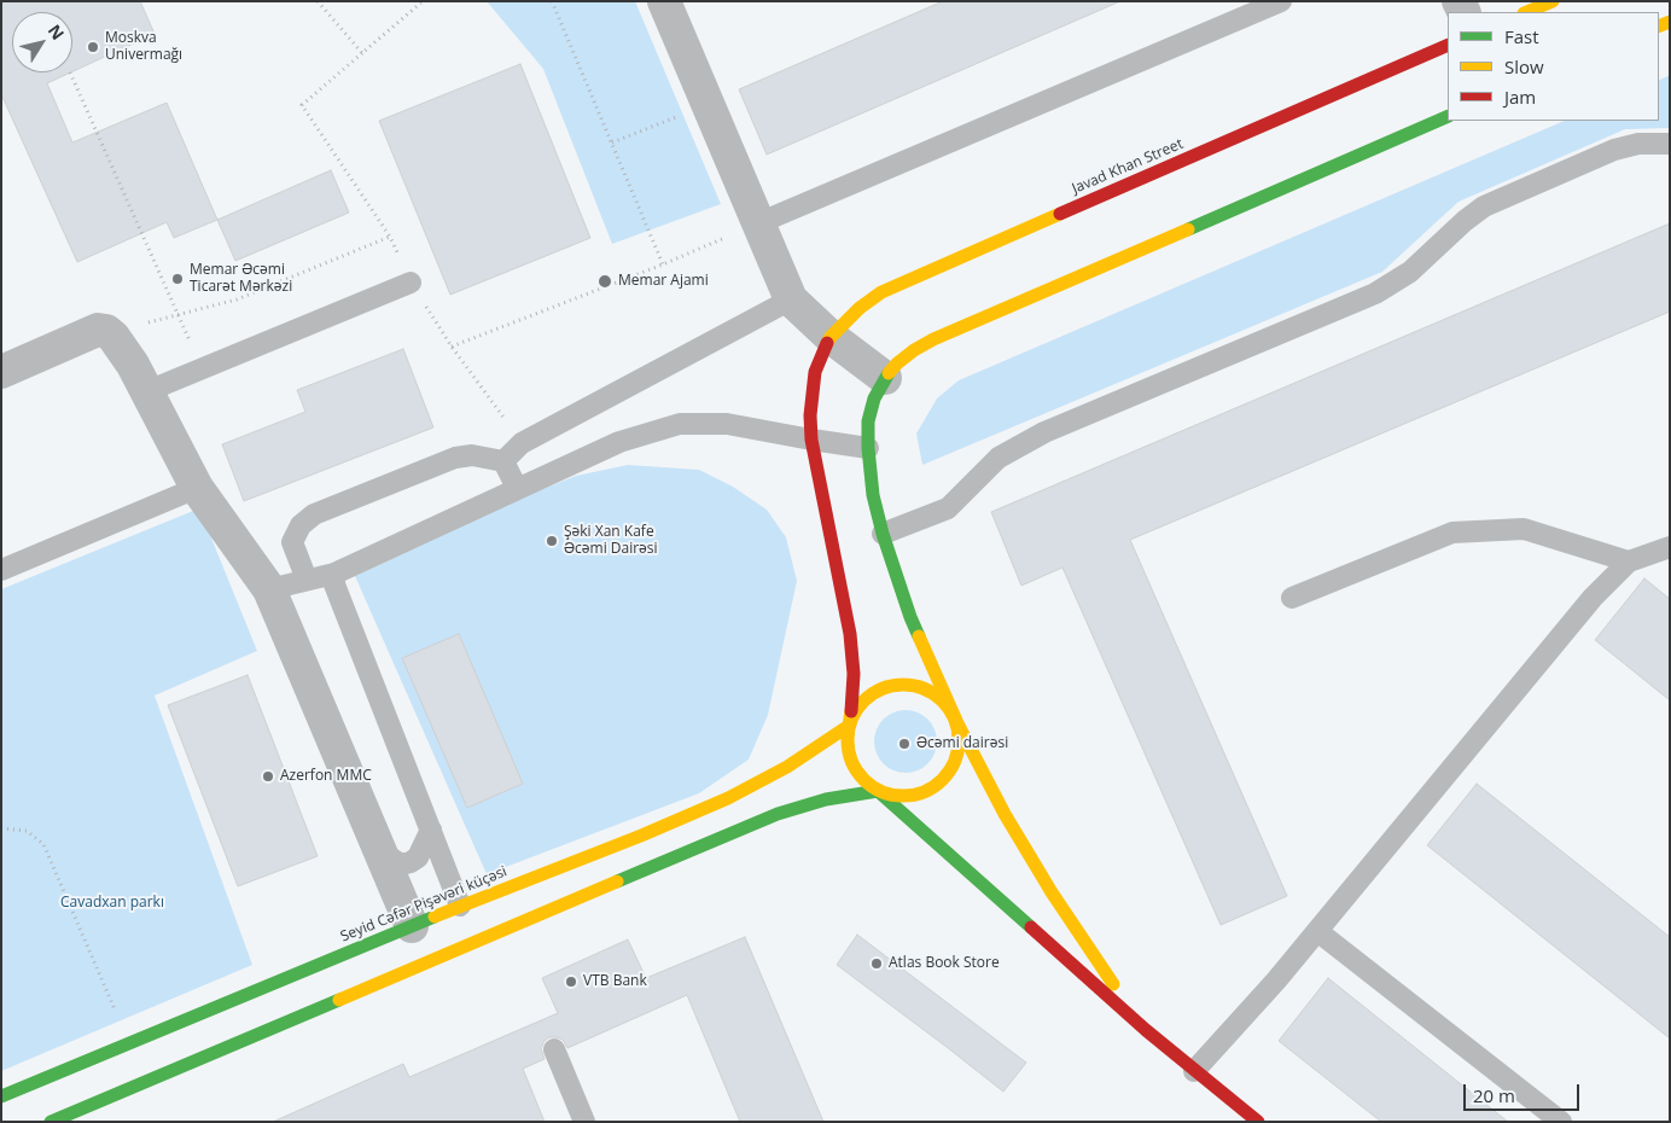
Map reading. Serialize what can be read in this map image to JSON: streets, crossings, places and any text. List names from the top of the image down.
{
  "streets": {
    "street": ["Javad Khan Street", "Seyid Cəfər Pişəvəri küçəsi"]
  },
  "crossings": [
    ["Javad Khan Street", "Seyid Cəfər Pişəvəri küçəsi"]
  ],
  "parks": ["Cavadxan parkı"],
  "places": [
    "Moskva Univermağı",
    "Memar Əcəmi Ticarət Mərkəzi",
    "Memar Ajami",
    "Şəki Xan Kafe Əcəmi Dairəsi",
    "Əcəmi dairəsi",
    "Azerfon MMC",
    "Atlas Book Store",
    "VTB Bank"
  ],
  "legend": ["Fast", "Slow", "Jam"],
  "scale_bar": "20 m",
  "north": "top right"
}
